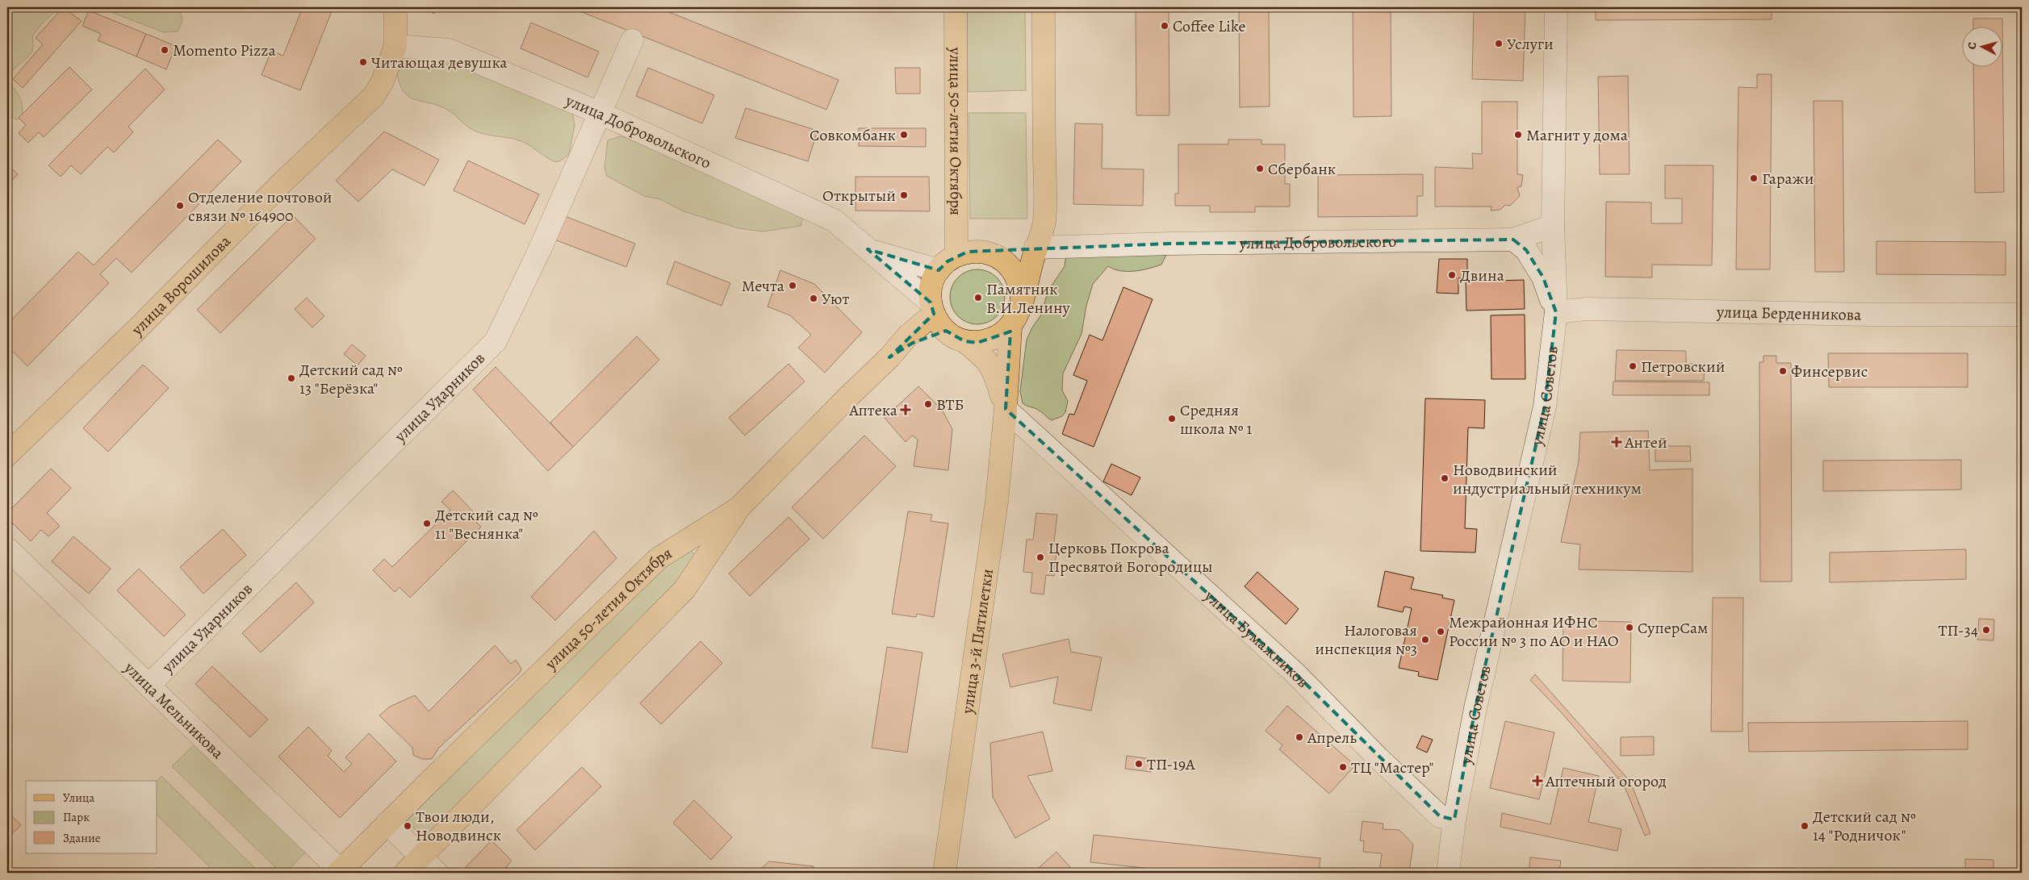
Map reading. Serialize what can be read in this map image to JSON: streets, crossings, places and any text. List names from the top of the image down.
{
  "streets": {
    "main road": ["улица 50-летия Октября", "улица Ворошилова", "улица 3-й Пятилетки"],
    "street": [
      "улица Добровольского",
      "улица Берденникова",
      "улица Советов",
      "улица Ударников",
      "улица Бумажников",
      "улица Мельникова"
    ]
  },
  "crossings": [
    ["улица 50-летия Октября", "улица Добровольского"],
    ["улица 50-летия Октября", "улица 3-й Пятилетки"],
    ["улица 50-летия Октября", "улица Мельникова"],
    ["улица Добровольского", "улица Ворошилова"],
    ["улица Добровольского", "улица Советов"],
    ["улица Добровольского", "улица Ударников"],
    ["улица Добровольского", "улица 3-й Пятилетки"],
    ["улица Берденникова", "улица Советов"],
    ["улица Советов", "улица Бумажников"],
    ["улица Ударников", "улица Мельникова"],
    ["улица Бумажников", "улица 3-й Пятилетки"]
  ],
  "places": {
    "other": [
      "Coffee Like",
      "Услуги",
      "Momento Pizza",
      "Читающая девушка",
      "Совкомбанк",
      "Магнит у дома",
      "Сбербанк",
      "Гаражи",
      "Открытый",
      "Отделение почтовой связи № 164900",
      "Двина",
      "Мечта",
      "Памятник В.И.Ленину",
      "Уют",
      "Петровский",
      "Финсервис",
      "Детский сад № 13 \"Берёзка\"",
      "ВТБ",
      "Средняя школа № 1",
      "Новодвинский индустриальный техникум",
      "Детский сад № 11 \"Веснянка\"",
      "Церковь Покрова Пресвятой Богородицы",
      "СуперСам",
      "ТП-34",
      "Межрайонная ИФНС России № 3 по АО и НАО",
      "Налоговая инспекция №3",
      "Апрель",
      "ТП-19А",
      "ТЦ \"Мастер\"",
      "Твои люди, Новодвинск",
      "Детский сад № 14 \"Родничок\""
    ],
    "health": ["Аптека", "Антей", "Аптечный огород"]
  },
  "legend": ["Улица", "Парк", "Здание"],
  "north": "left"
}
